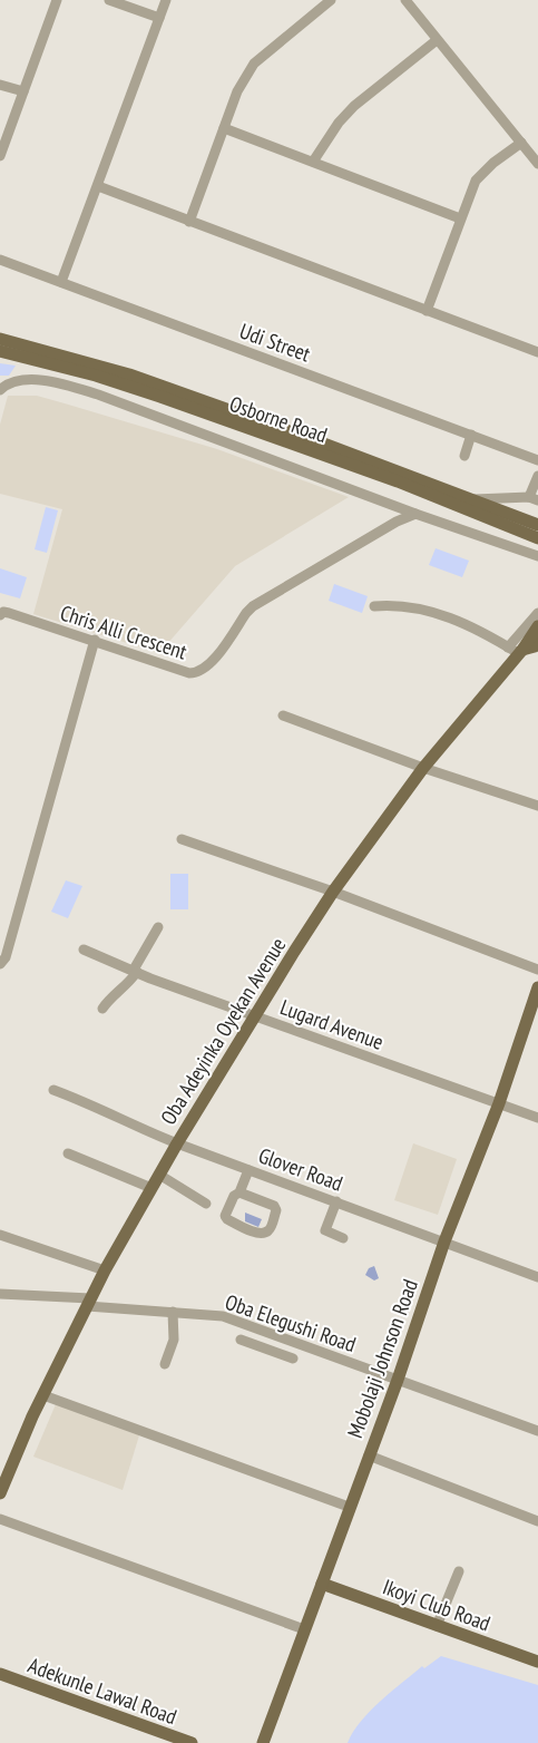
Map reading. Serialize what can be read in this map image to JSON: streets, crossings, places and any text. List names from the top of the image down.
{
  "streets": {
    "main road": [
      "Osborne Road",
      "Oba Adeyinka Oyekan Avenue",
      "Mobolaji Johnson Road",
      "Ikoyi Club Road",
      "Adekunle Lawal Road"
    ],
    "street": [
      "Udi Street",
      "Chris Alli Crescent",
      "Lugard Avenue",
      "Glover Road",
      "Oba Elegushi Road"
    ]
  },
  "crossings": [
    ["Lugard Avenue", "Oba Adeyinka Oyekan Avenue"],
    ["Lugard Avenue", "Mobolaji Johnson Road"],
    ["Oba Adeyinka Oyekan Avenue", "Glover Road"],
    ["Oba Adeyinka Oyekan Avenue", "Oba Elegushi Road"],
    ["Glover Road", "Mobolaji Johnson Road"],
    ["Oba Elegushi Road", "Mobolaji Johnson Road"],
    ["Mobolaji Johnson Road", "Ikoyi Club Road"]
  ]
}
